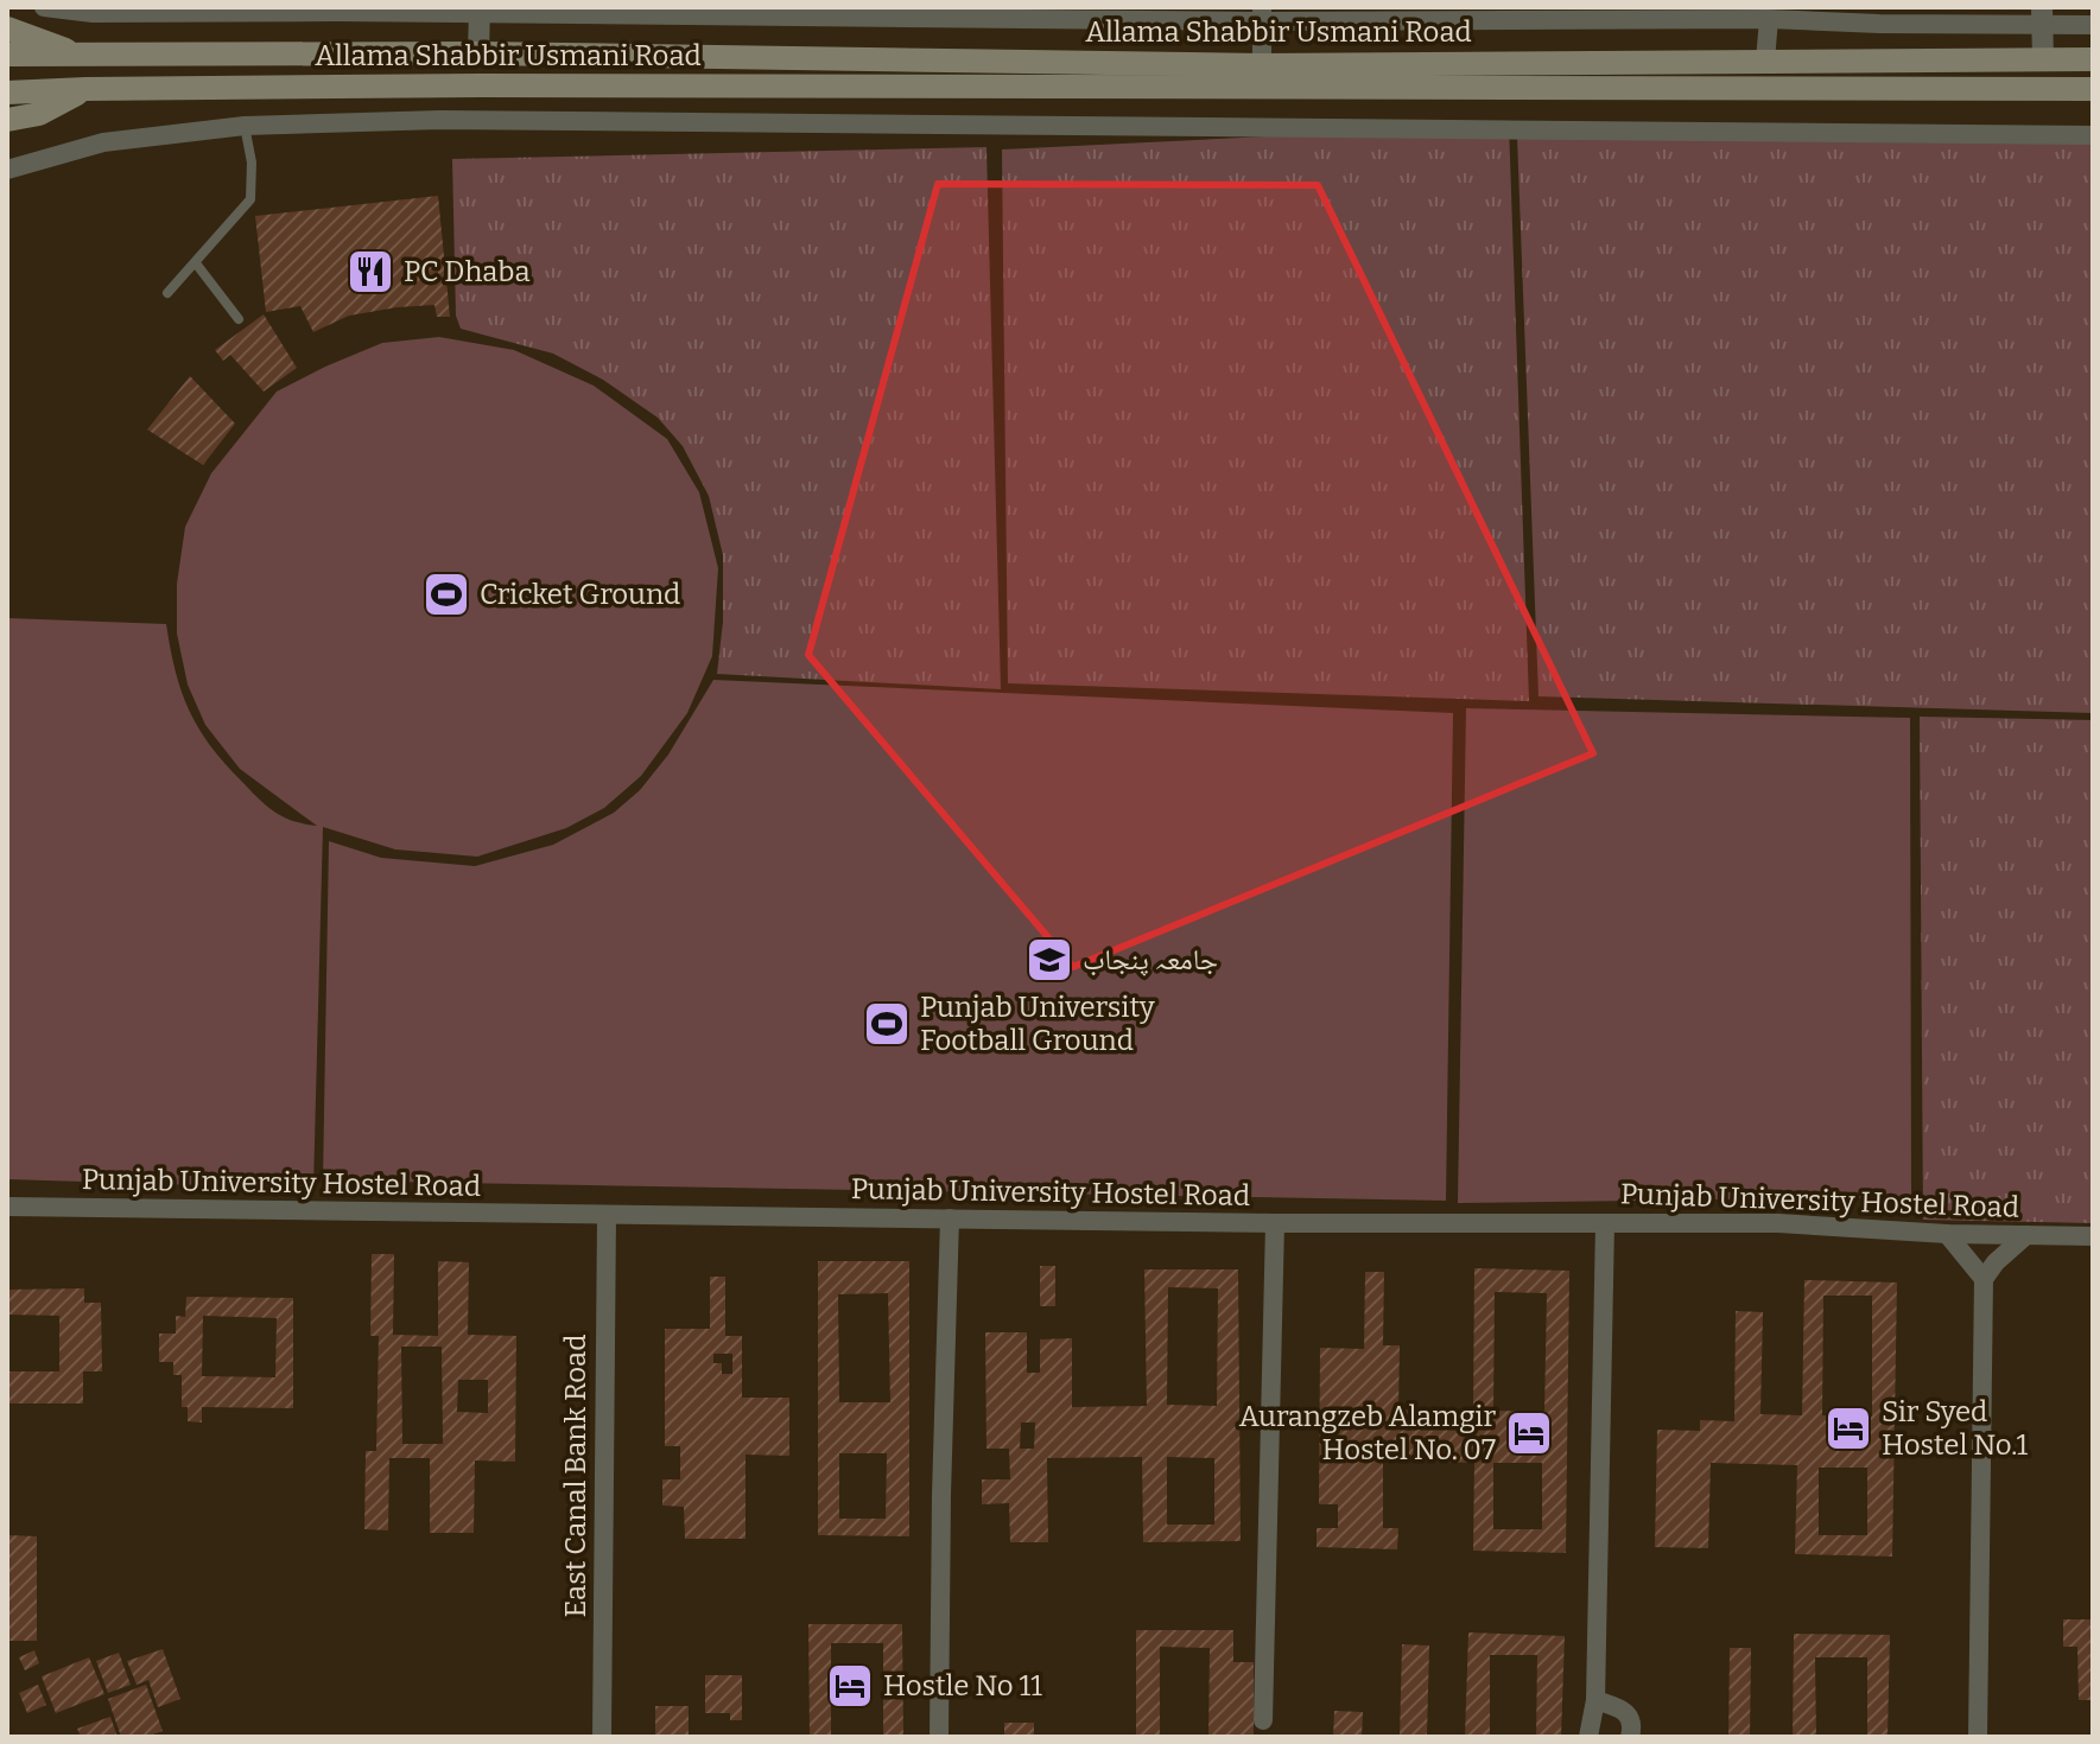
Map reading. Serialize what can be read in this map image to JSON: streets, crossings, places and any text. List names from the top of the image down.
{
  "streets": {
    "main road": ["Allama Shabbir Usmani Road"],
    "street": ["Punjab University Hostel Road", "East Canal Bank Road"]
  },
  "crossings": [
    ["Punjab University Hostel Road", "East Canal Bank Road"]
  ],
  "places": {
    "restaurant": ["PC Dhaba"],
    "sports": ["Cricket Ground", "Punjab University Football Ground"],
    "school or university": ["جامعہ پنجاب"],
    "hotel": ["Sir Syed Hostel No.1", "Aurangzeb Alamgir Hostel No. 07", "Hostle No 11"]
  }
}
